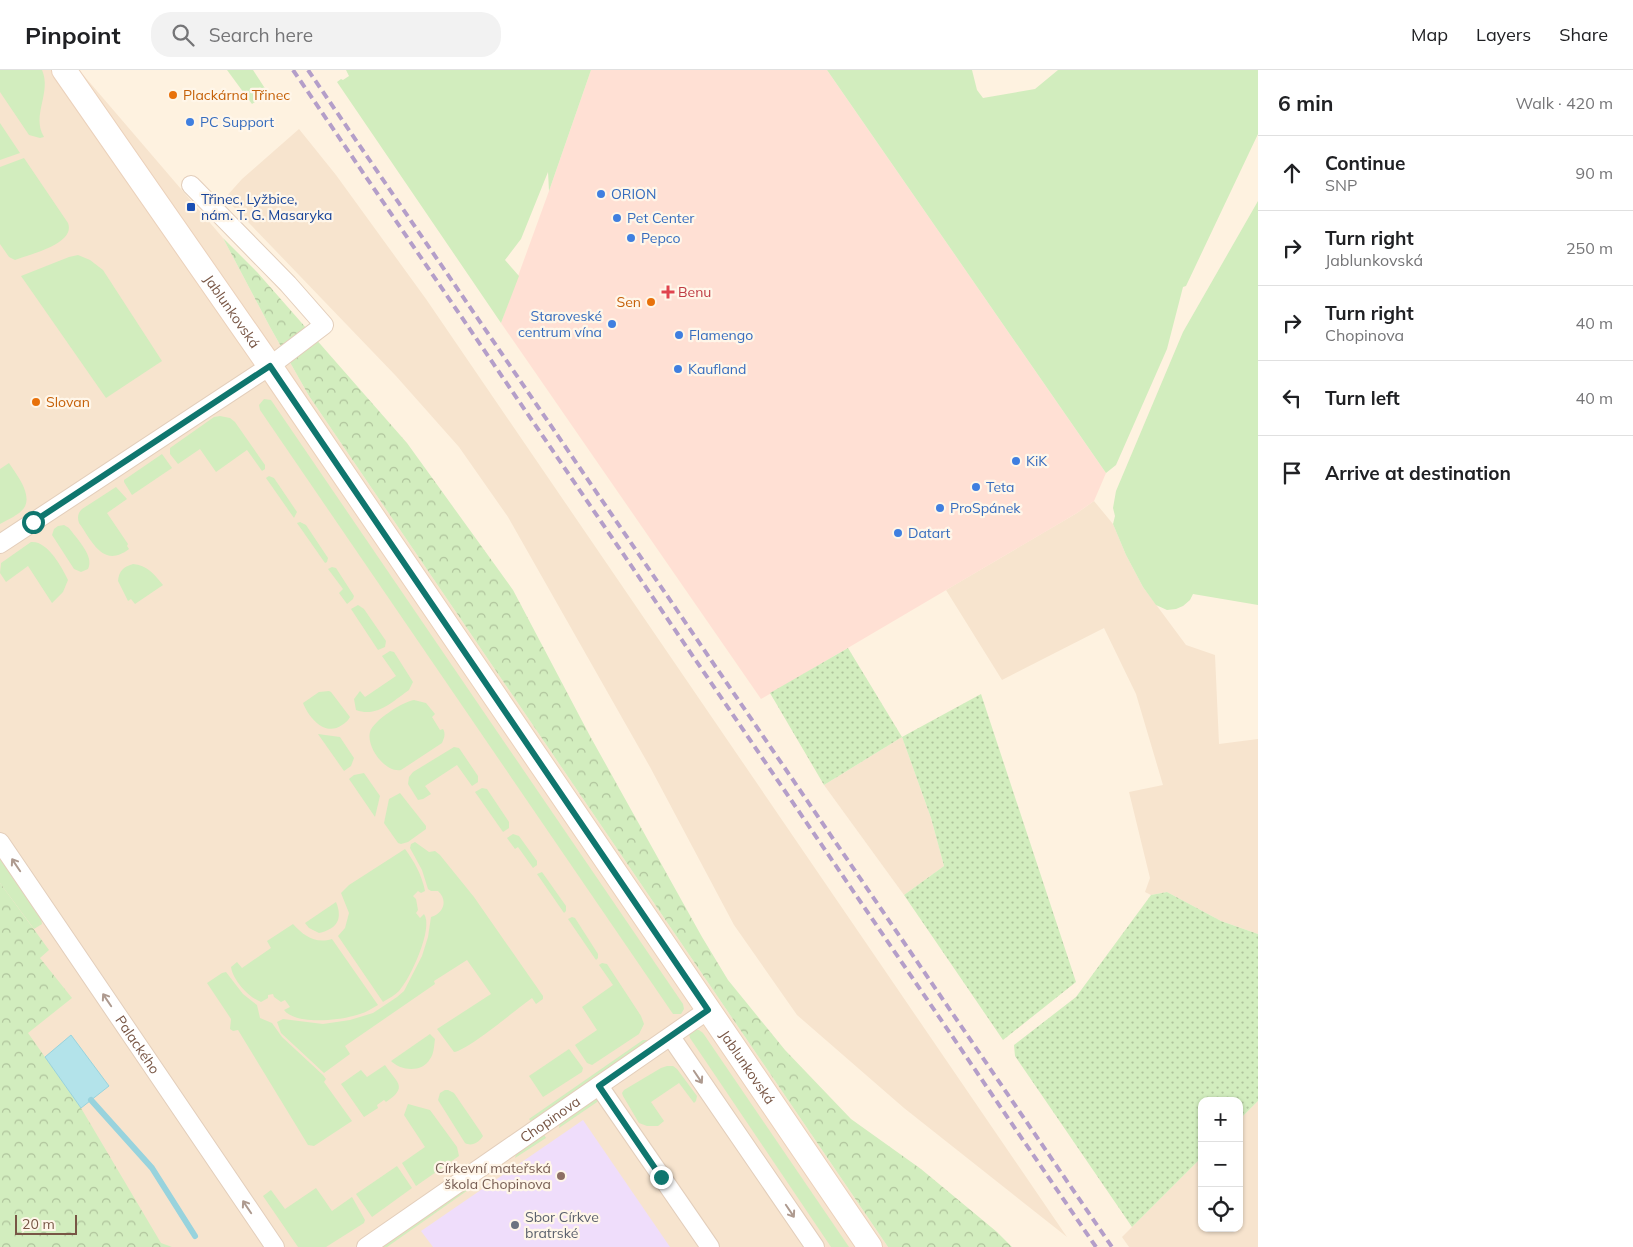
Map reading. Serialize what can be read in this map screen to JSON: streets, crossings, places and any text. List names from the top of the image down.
{
  "streets": {
    "main road": ["Jablunkovská"],
    "street": ["Palackého", "Chopinova"]
  },
  "crossings": [
    ["Jablunkovská", "Chopinova"]
  ],
  "one_way": ["Palackého"],
  "places": {
    "other": [
      "Plackárna Třinec",
      "PC Support",
      "ORION",
      "Pet Center",
      "Pepco",
      "Sen",
      "Staroveské centrum vína",
      "Flamengo",
      "Kaufland",
      "Slovan",
      "KiK",
      "Teta",
      "ProSpánek",
      "Datart",
      "Církevní mateřská škola Chopinova",
      "Sbor Církve bratrské"
    ],
    "transit": ["Třinec, Lyžbice, nám. T. G. Masaryka"],
    "health": ["Benu"]
  },
  "scale_bar": "20 m",
  "page": {
    "header": "Pinpoint",
    "search": "Search here",
    "nav": ["Map", "Layers", "Share"],
    "heading": ["6 min", "Walk · 420 m"],
    "list": [
      ["Continue", "SNP", "90 m"],
      ["Turn right", "Jablunkovská", "250 m"],
      ["Turn right", "Chopinova", "40 m"],
      ["Turn left", "40 m"],
      "Arrive at destination"
    ],
    "map_buttons": ["+", "−"],
    "scale": "20 m"
  }
}
